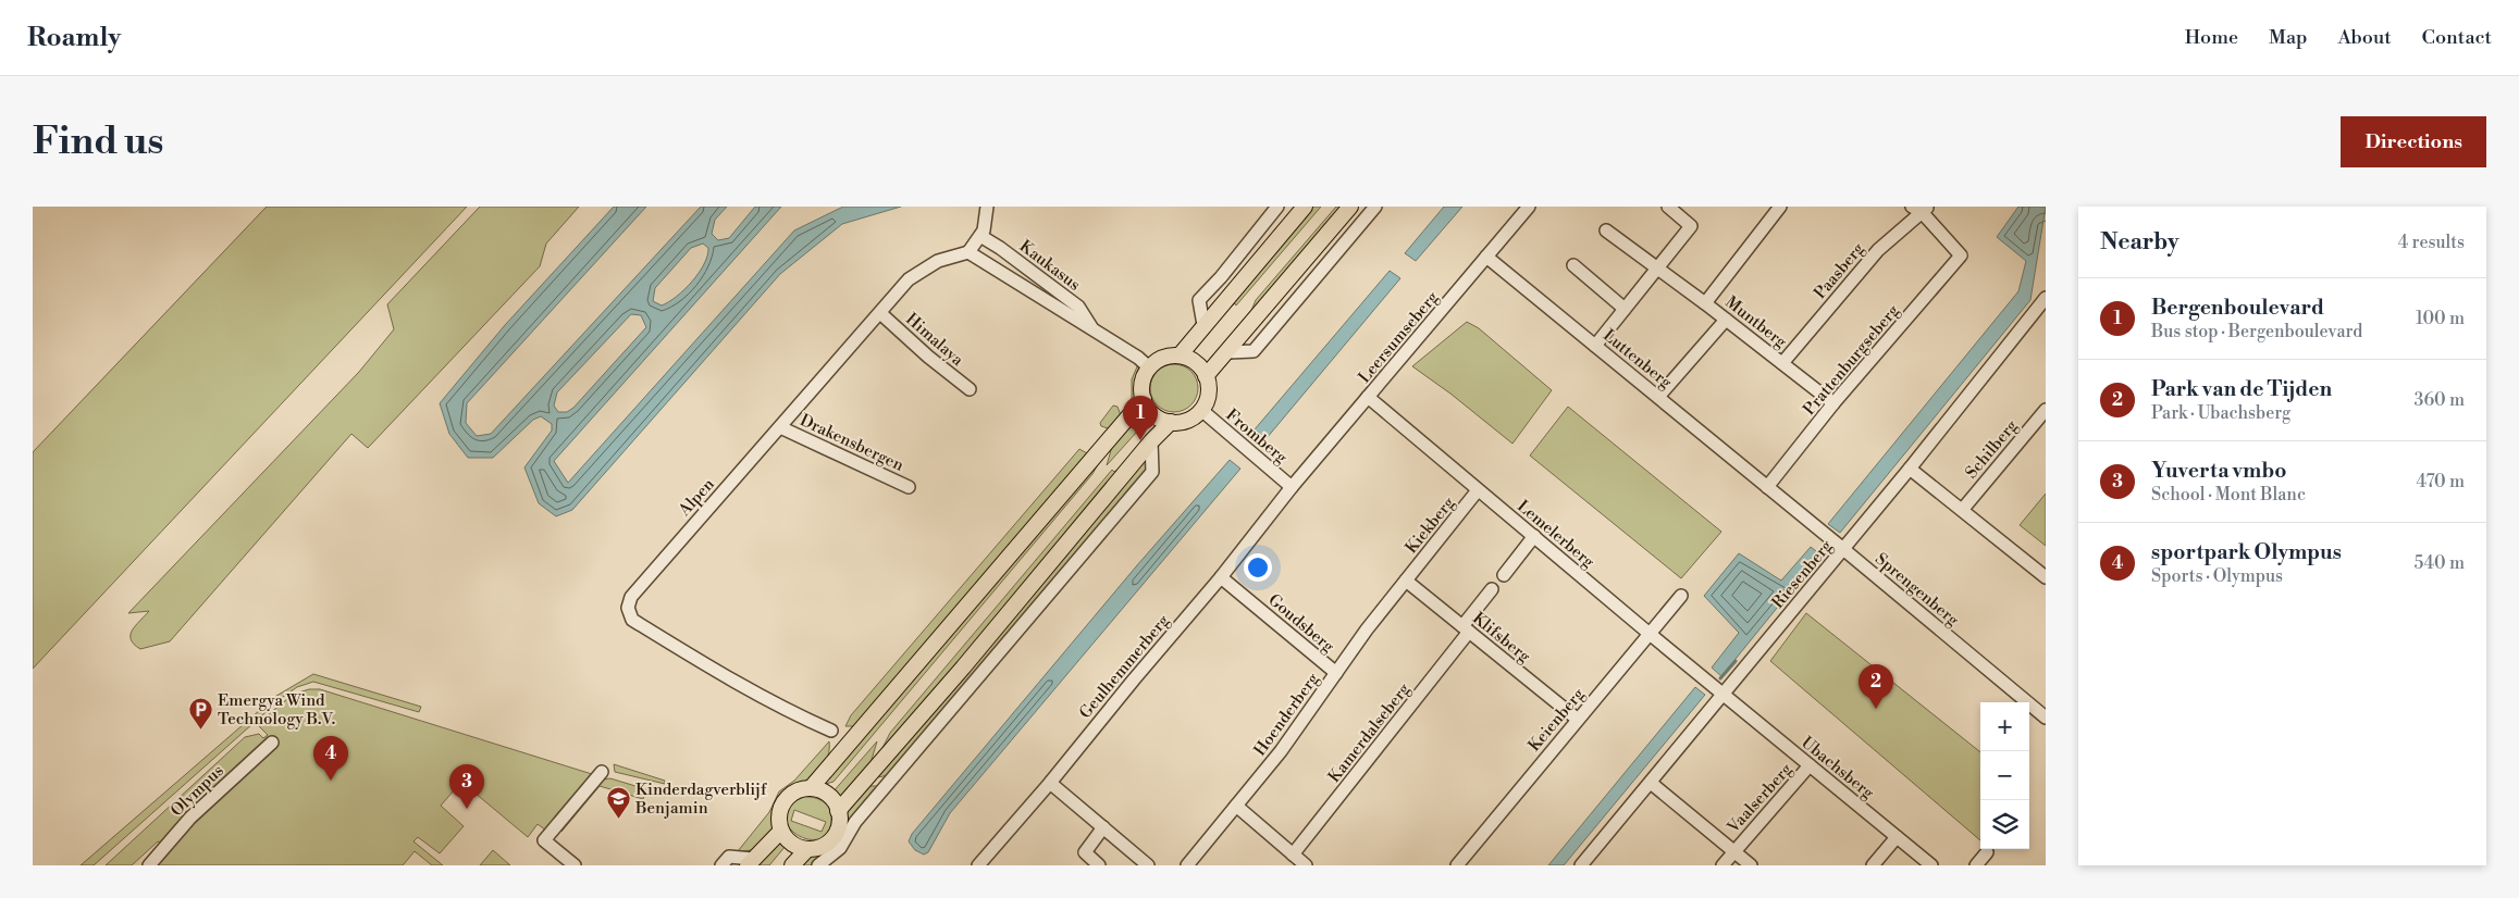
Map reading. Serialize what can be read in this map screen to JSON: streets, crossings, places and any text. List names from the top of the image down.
{
  "streets": {
    "street": [
      "Kaukasus",
      "Paasberg",
      "Muntberg",
      "Leersumseberg",
      "Himalaya",
      "Luttenberg",
      "Prattenburgseberg",
      "Fromberg",
      "Drakensbergen",
      "Schilberg",
      "Alpen",
      "Kiekberg",
      "Lemelerberg",
      "Riesenberg",
      "Sprengenberg",
      "Goudsberg",
      "Klifsberg",
      "Geulhemmerberg",
      "Hoenderberg",
      "Keienberg",
      "Kamerdalseberg",
      "Ubachsberg",
      "Olympus",
      "Vaalserberg"
    ]
  },
  "crossings": [
    ["Kaukasus", "Fromberg"],
    ["Kaukasus", "Alpen"],
    ["Paasberg", "Muntberg"],
    ["Paasberg", "Prattenburgseberg"],
    ["Muntberg", "Prattenburgseberg"],
    ["Leersumseberg", "Luttenberg"],
    ["Leersumseberg", "Fromberg"],
    ["Leersumseberg", "Lemelerberg"],
    ["Leersumseberg", "Geulhemmerberg"],
    ["Himalaya", "Alpen"],
    ["Luttenberg", "Prattenburgseberg"],
    ["Luttenberg", "Sprengenberg"],
    ["Prattenburgseberg", "Sprengenberg"],
    ["Fromberg", "Geulhemmerberg"],
    ["Drakensbergen", "Alpen"],
    ["Kiekberg", "Lemelerberg"],
    ["Kiekberg", "Klifsberg"],
    ["Kiekberg", "Hoenderberg"],
    ["Lemelerberg", "Riesenberg"],
    ["Lemelerberg", "Keienberg"],
    ["Lemelerberg", "Ubachsberg"],
    ["Riesenberg", "Sprengenberg"],
    ["Riesenberg", "Ubachsberg"],
    ["Goudsberg", "Geulhemmerberg"],
    ["Goudsberg", "Hoenderberg"],
    ["Klifsberg", "Hoenderberg"],
    ["Klifsberg", "Keienberg"],
    ["Klifsberg", "Kamerdalseberg"],
    ["Ubachsberg", "Vaalserberg"]
  ],
  "places": {
    "parking": ["Emergya Wind Technology B.V."],
    "school or university": ["Kinderdagverblijf Benjamin"]
  },
  "page": {
    "header": "Roamly",
    "nav": [
      "Home",
      "Map",
      "About",
      "Contact"
    ],
    "buttons": "Directions",
    "title": "Find us",
    "heading": ["Nearby", "4 results"],
    "list": [
      {
        "mark": "1",
        "name": "Bergenboulevard",
        "note": "Bus stop · Bergenboulevard",
        "value": "100 m"
      },
      {
        "mark": "2",
        "name": "Park van de Tijden",
        "note": "Park · Ubachsberg",
        "value": "360 m"
      },
      {
        "mark": "3",
        "name": "Yuverta vmbo",
        "note": "School · Mont Blanc",
        "value": "470 m"
      },
      {
        "mark": "4",
        "name": "sportpark Olympus",
        "note": "Sports · Olympus",
        "value": "540 m"
      }
    ],
    "pins": [
      "1",
      "2",
      "4",
      "3"
    ],
    "map_buttons": ["+", "−"]
  }
}
